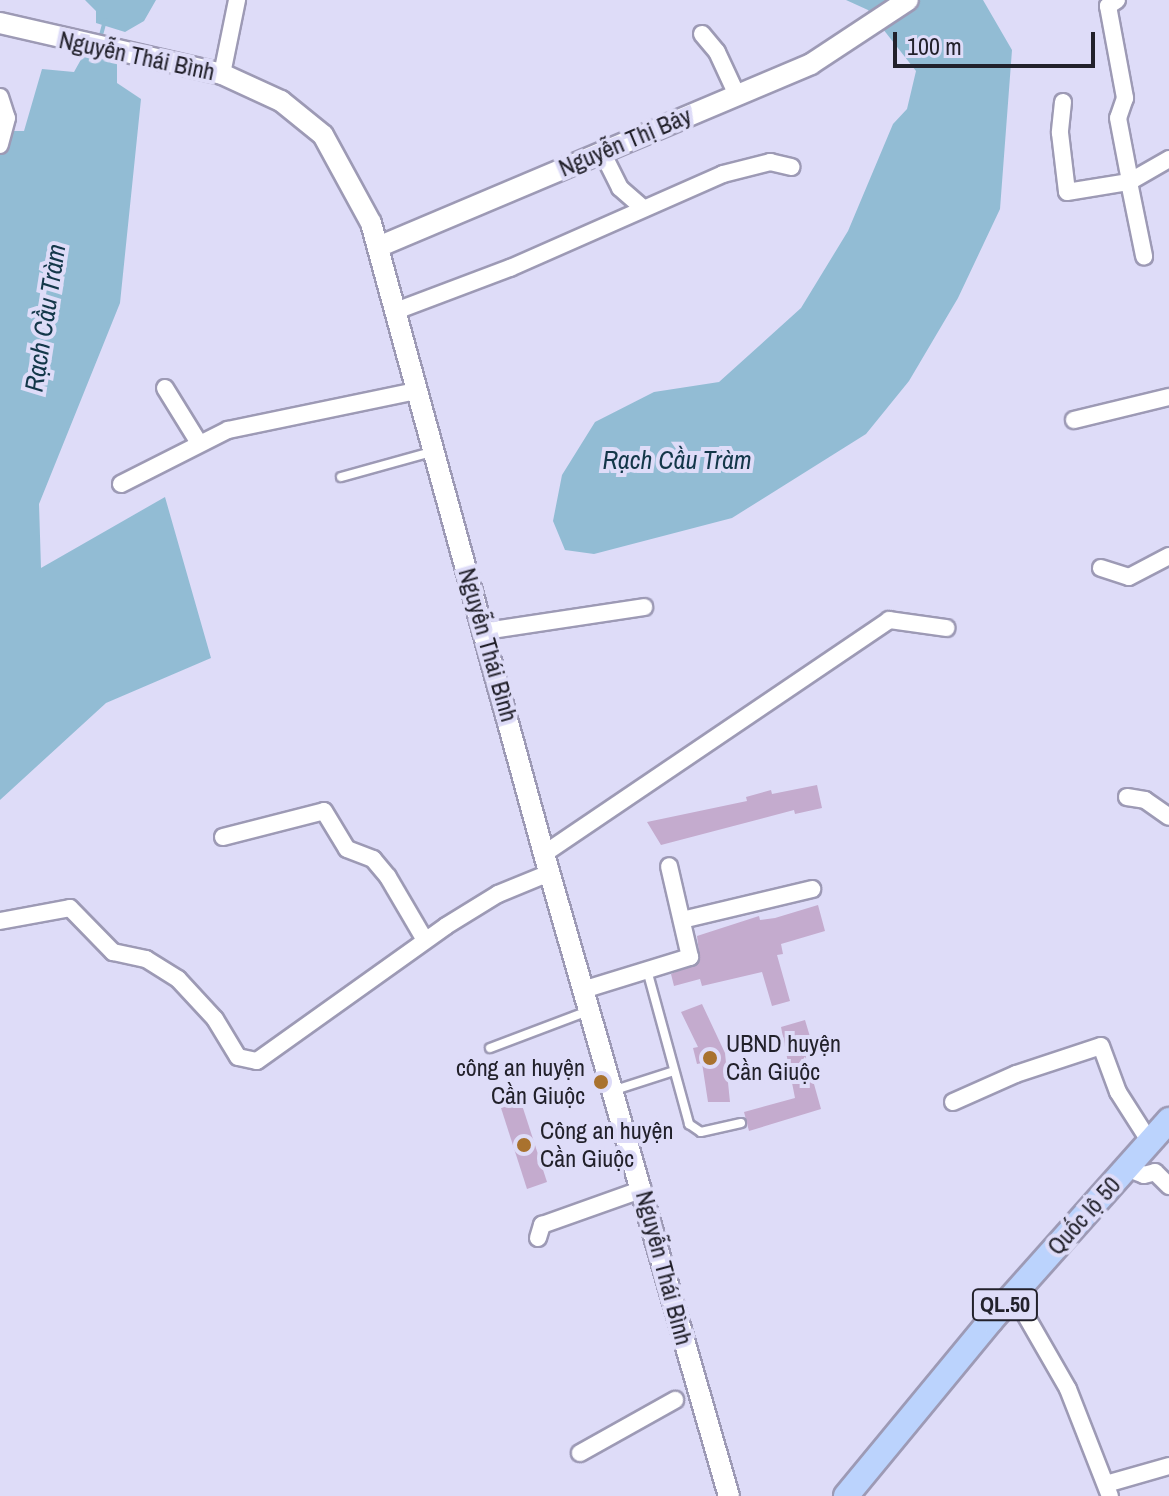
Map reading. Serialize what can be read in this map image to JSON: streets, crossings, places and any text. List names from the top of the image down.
{
  "streets": {
    "main road": ["Quốc lộ 50", "QL.50"],
    "street": ["Nguyễn Thái Bình", "Nguyễn Thị Bảy"]
  },
  "crossings": [
    ["Nguyễn Thái Bình", "Nguyễn Thị Bảy"]
  ],
  "water": ["Rạch Cầu Tràm"],
  "places": ["UBND huyện Cần Giuộc", "công an huyện Cần Giuộc", "Công an huyện Cần Giuộc"],
  "scale_bar": "100 m"
}
